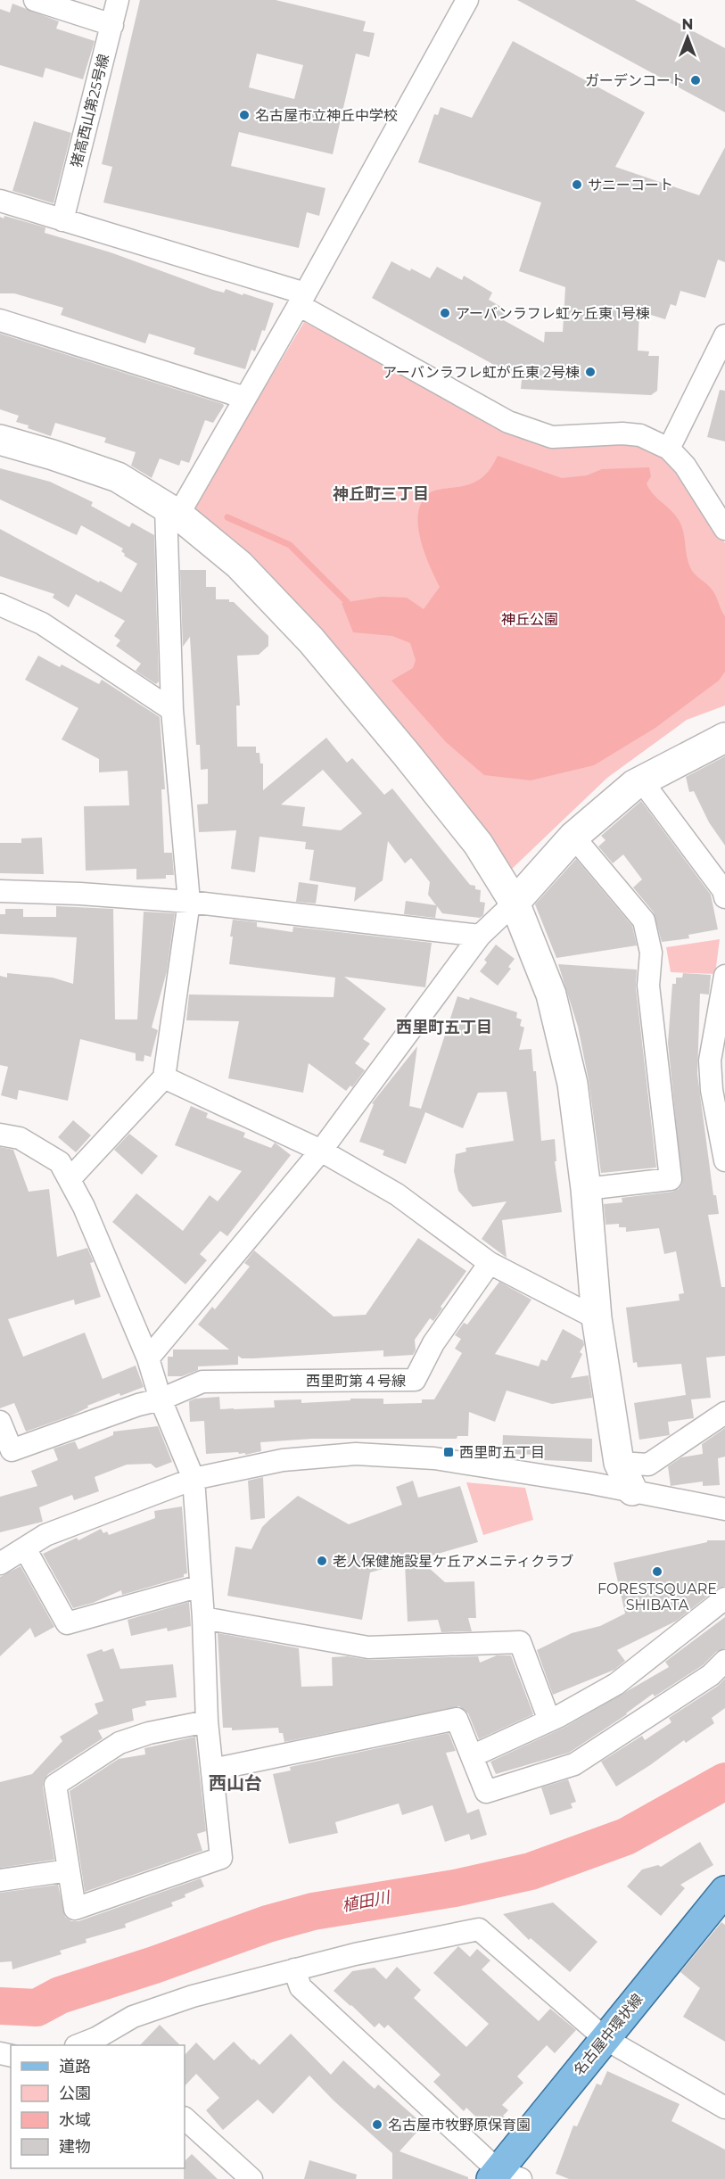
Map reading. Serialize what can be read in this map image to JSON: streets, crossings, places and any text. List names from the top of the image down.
{
  "streets": {
    "main road": ["名古屋中環状線"],
    "street": ["猪高西山第25号線", "西里町第４号線"]
  },
  "districts": ["神丘町三丁目", "西里町五丁目", "西山台"],
  "water": ["植田川"],
  "parks": ["神丘公園"],
  "places": {
    "other": [
      "ガーデンコート",
      "名古屋市立神丘中学校",
      "サニーコート",
      "アーバンラフレ虹ヶ丘東 1号棟",
      "アーバンラフレ虹が丘東 2号棟",
      "老人保健施設星ケ丘アメニティクラブ",
      "FORESTSQUARE SHIBATA",
      "名古屋市牧野原保育園"
    ],
    "transit": ["西里町五丁目"]
  },
  "legend": [
    "道路",
    "公園",
    "水域",
    "建物"
  ],
  "north": "top"
}
